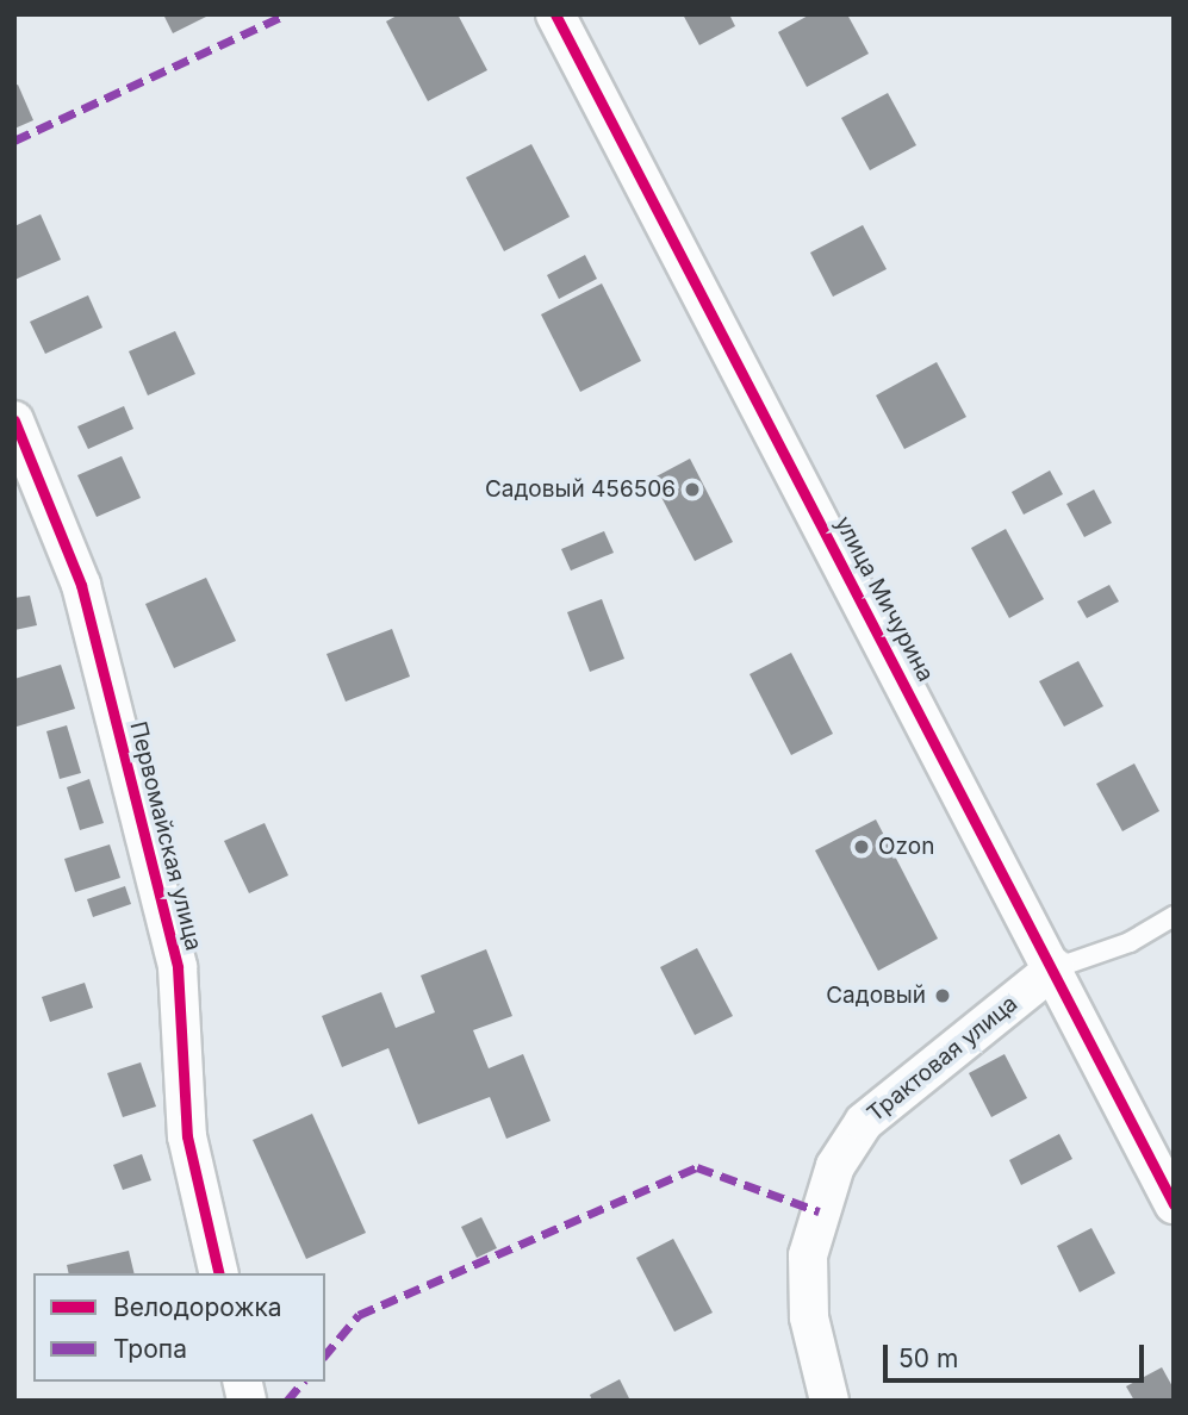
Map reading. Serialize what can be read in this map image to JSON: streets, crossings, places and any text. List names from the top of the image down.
{
  "streets": {
    "street": ["улица Мичурина", "Первомайская улица", "Трактовая улица"]
  },
  "crossings": [
    ["улица Мичурина", "Трактовая улица"]
  ],
  "places": ["Садовый 456506", "Ozon", "Садовый"],
  "legend": ["Велодорожка", "Тропа"],
  "scale_bar": "50 m"
}
